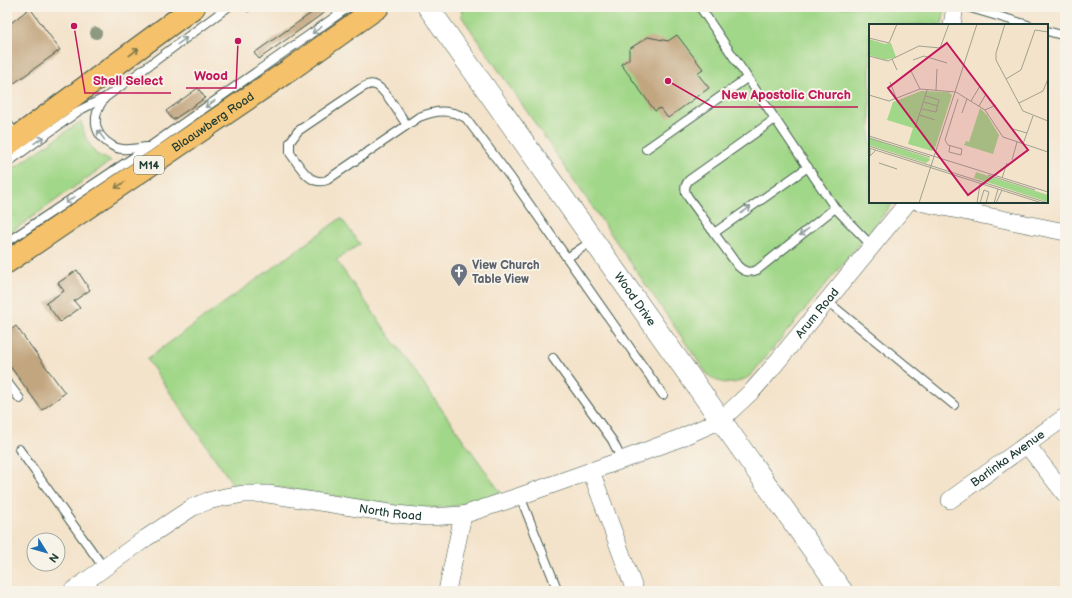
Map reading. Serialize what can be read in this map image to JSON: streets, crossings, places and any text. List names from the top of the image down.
{
  "streets": {
    "main road": ["Blaauwberg Road", "M14"],
    "street": [
      "Wood Drive",
      "Arum Road",
      "Barlinka Avenue",
      "North Road"
    ]
  },
  "crossings": [
    ["Wood Drive", "Arum Road"],
    ["Wood Drive", "North Road"],
    ["Arum Road", "North Road"]
  ],
  "places": {
    "other": ["Shell Select", "Wood", "New Apostolic Church"],
    "church": ["View Church Table View"]
  },
  "north": "bottom right"
}
